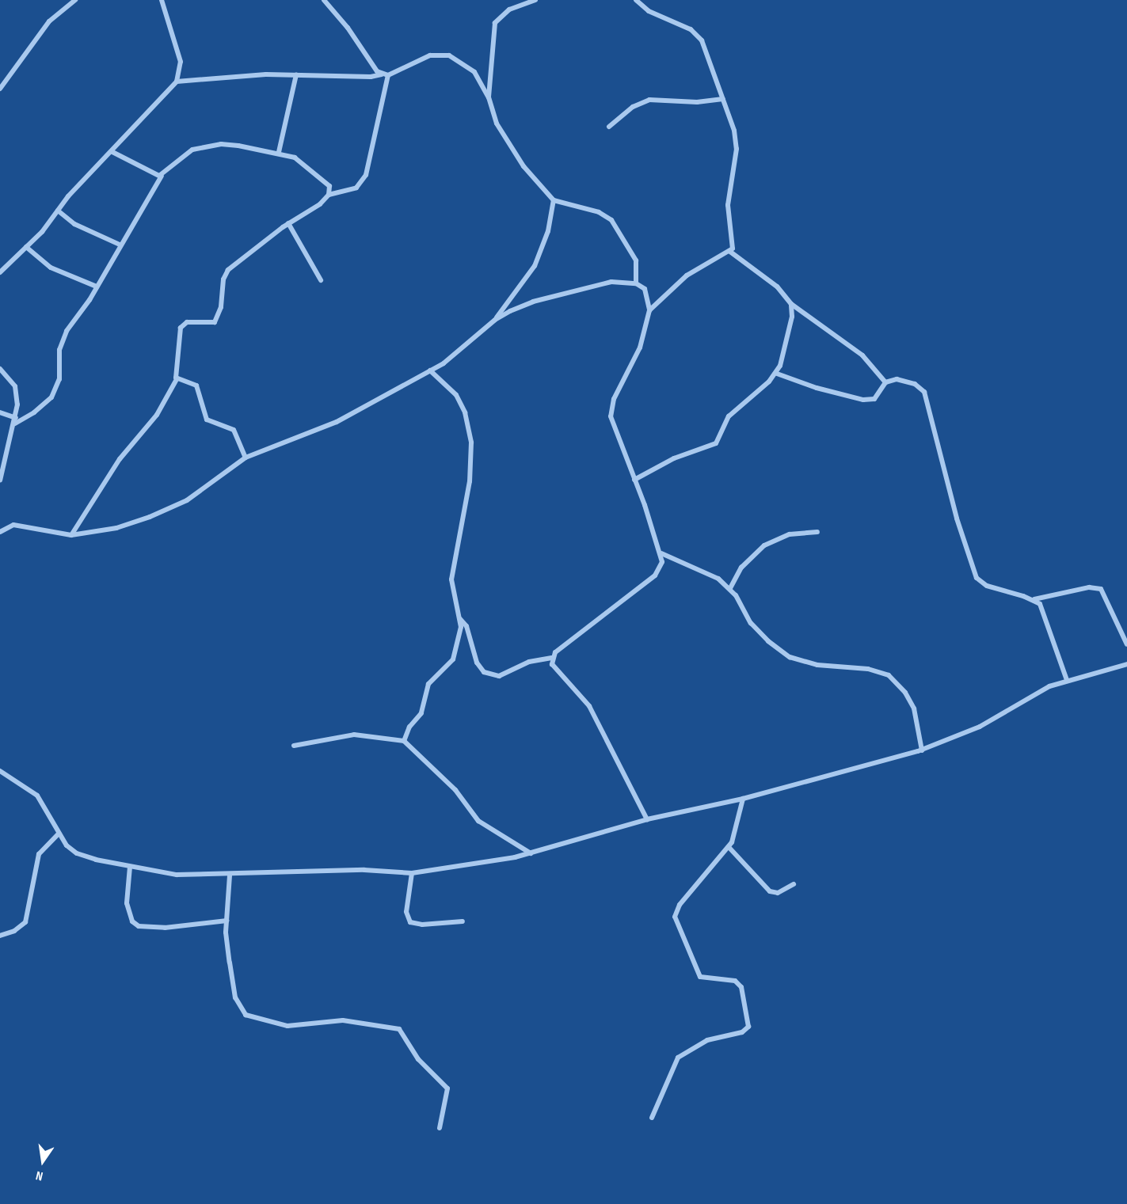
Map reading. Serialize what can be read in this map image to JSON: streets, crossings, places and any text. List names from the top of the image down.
{
  "north": "bottom"
}
